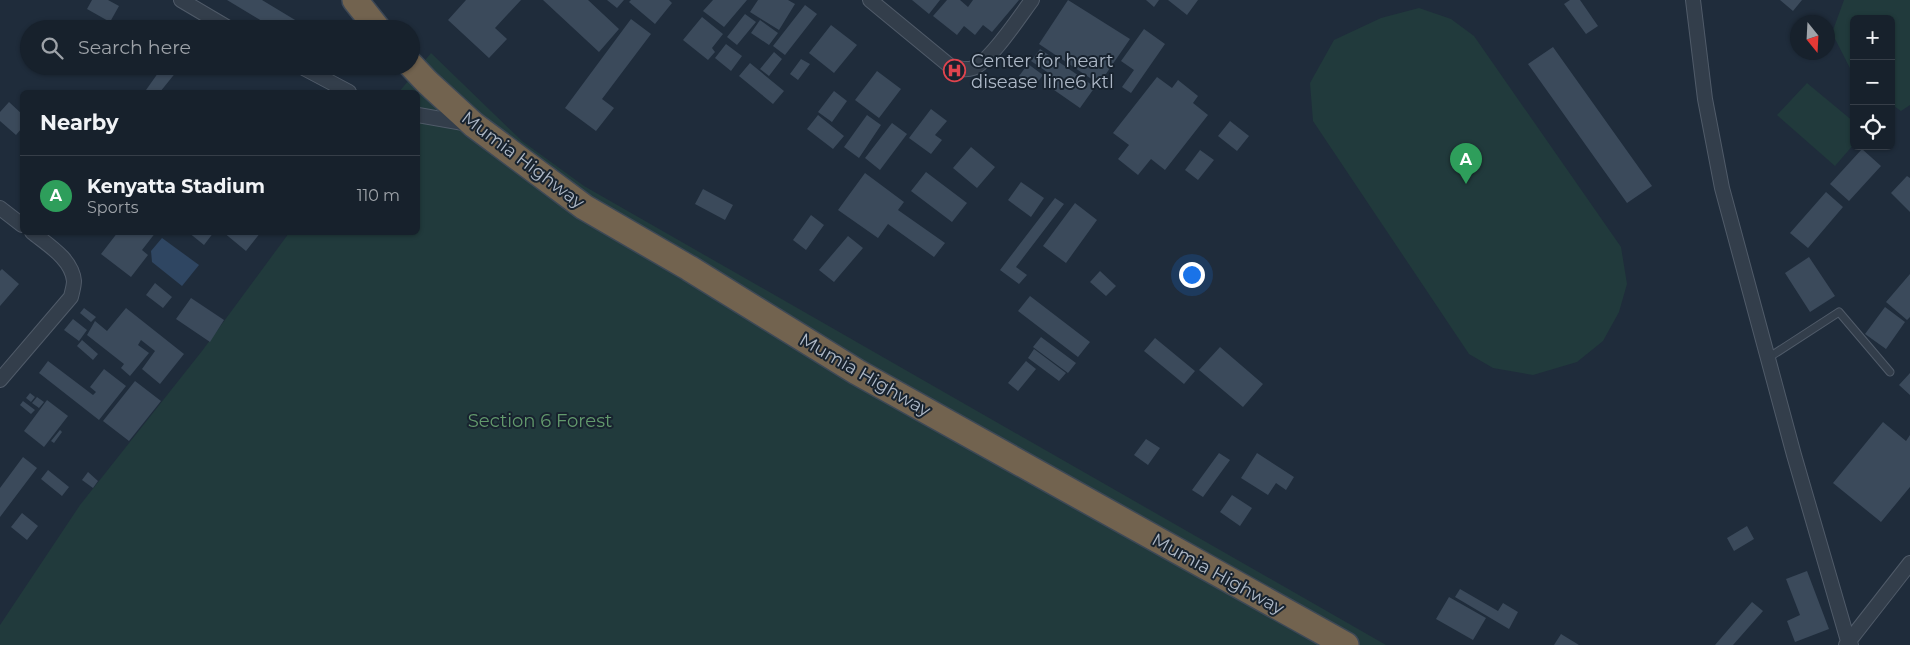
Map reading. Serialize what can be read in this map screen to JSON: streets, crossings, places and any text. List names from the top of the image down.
{
  "streets": {
    "highway": ["Mumia Highway"]
  },
  "parks": ["Section 6 Forest"],
  "places": {
    "hospital": ["Center for heart disease line6 ktl"]
  },
  "north": "bottom",
  "page": {
    "map_buttons": ["+", "−"],
    "search": "Search here",
    "heading": "Nearby",
    "pins": "A",
    "list": [
      {
        "mark": "A",
        "name": "Kenyatta Stadium",
        "note": "Sports",
        "value": "110 m"
      }
    ]
  }
}
